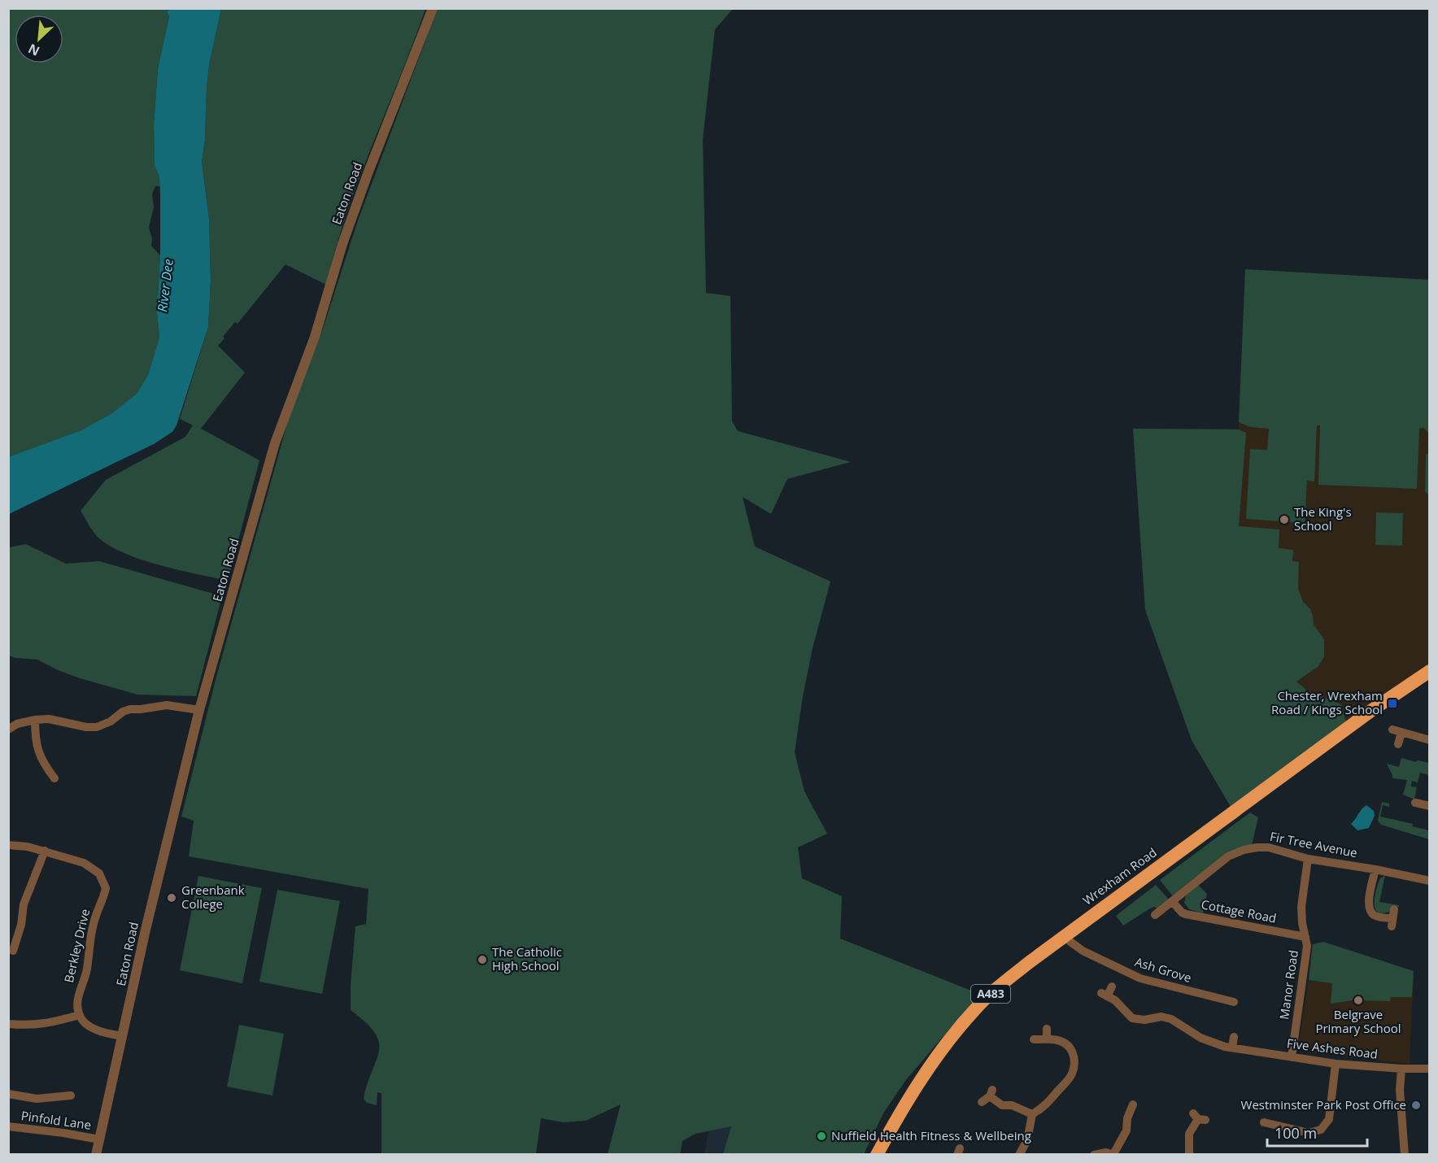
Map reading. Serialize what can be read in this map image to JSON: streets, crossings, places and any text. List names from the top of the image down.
{
  "streets": {
    "highway": ["Wrexham Road", "A483"],
    "street": [
      "Eaton Road",
      "Fir Tree Avenue",
      "Cottage Road",
      "Berkley Drive",
      "Ash Grove",
      "Manor Road",
      "Five Ashes Road",
      "Pinfold Lane"
    ]
  },
  "crossings": [
    ["Eaton Road", "Pinfold Lane"],
    ["Fir Tree Avenue", "Cottage Road"],
    ["Fir Tree Avenue", "Manor Road"],
    ["Wrexham Road", "Ash Grove"],
    ["Cottage Road", "Manor Road"],
    ["Manor Road", "Five Ashes Road"]
  ],
  "water": ["River Dee"],
  "places": {
    "other": [
      "The King's School",
      "Greenbank College",
      "The Catholic High School",
      "Belgrave Primary School",
      "Westminster Park Post Office",
      "Nuffield Health Fitness & Wellbeing"
    ],
    "transit": ["Chester, Wrexham Road / Kings School"]
  },
  "scale_bar": "100 m",
  "north": "bottom left"
}
